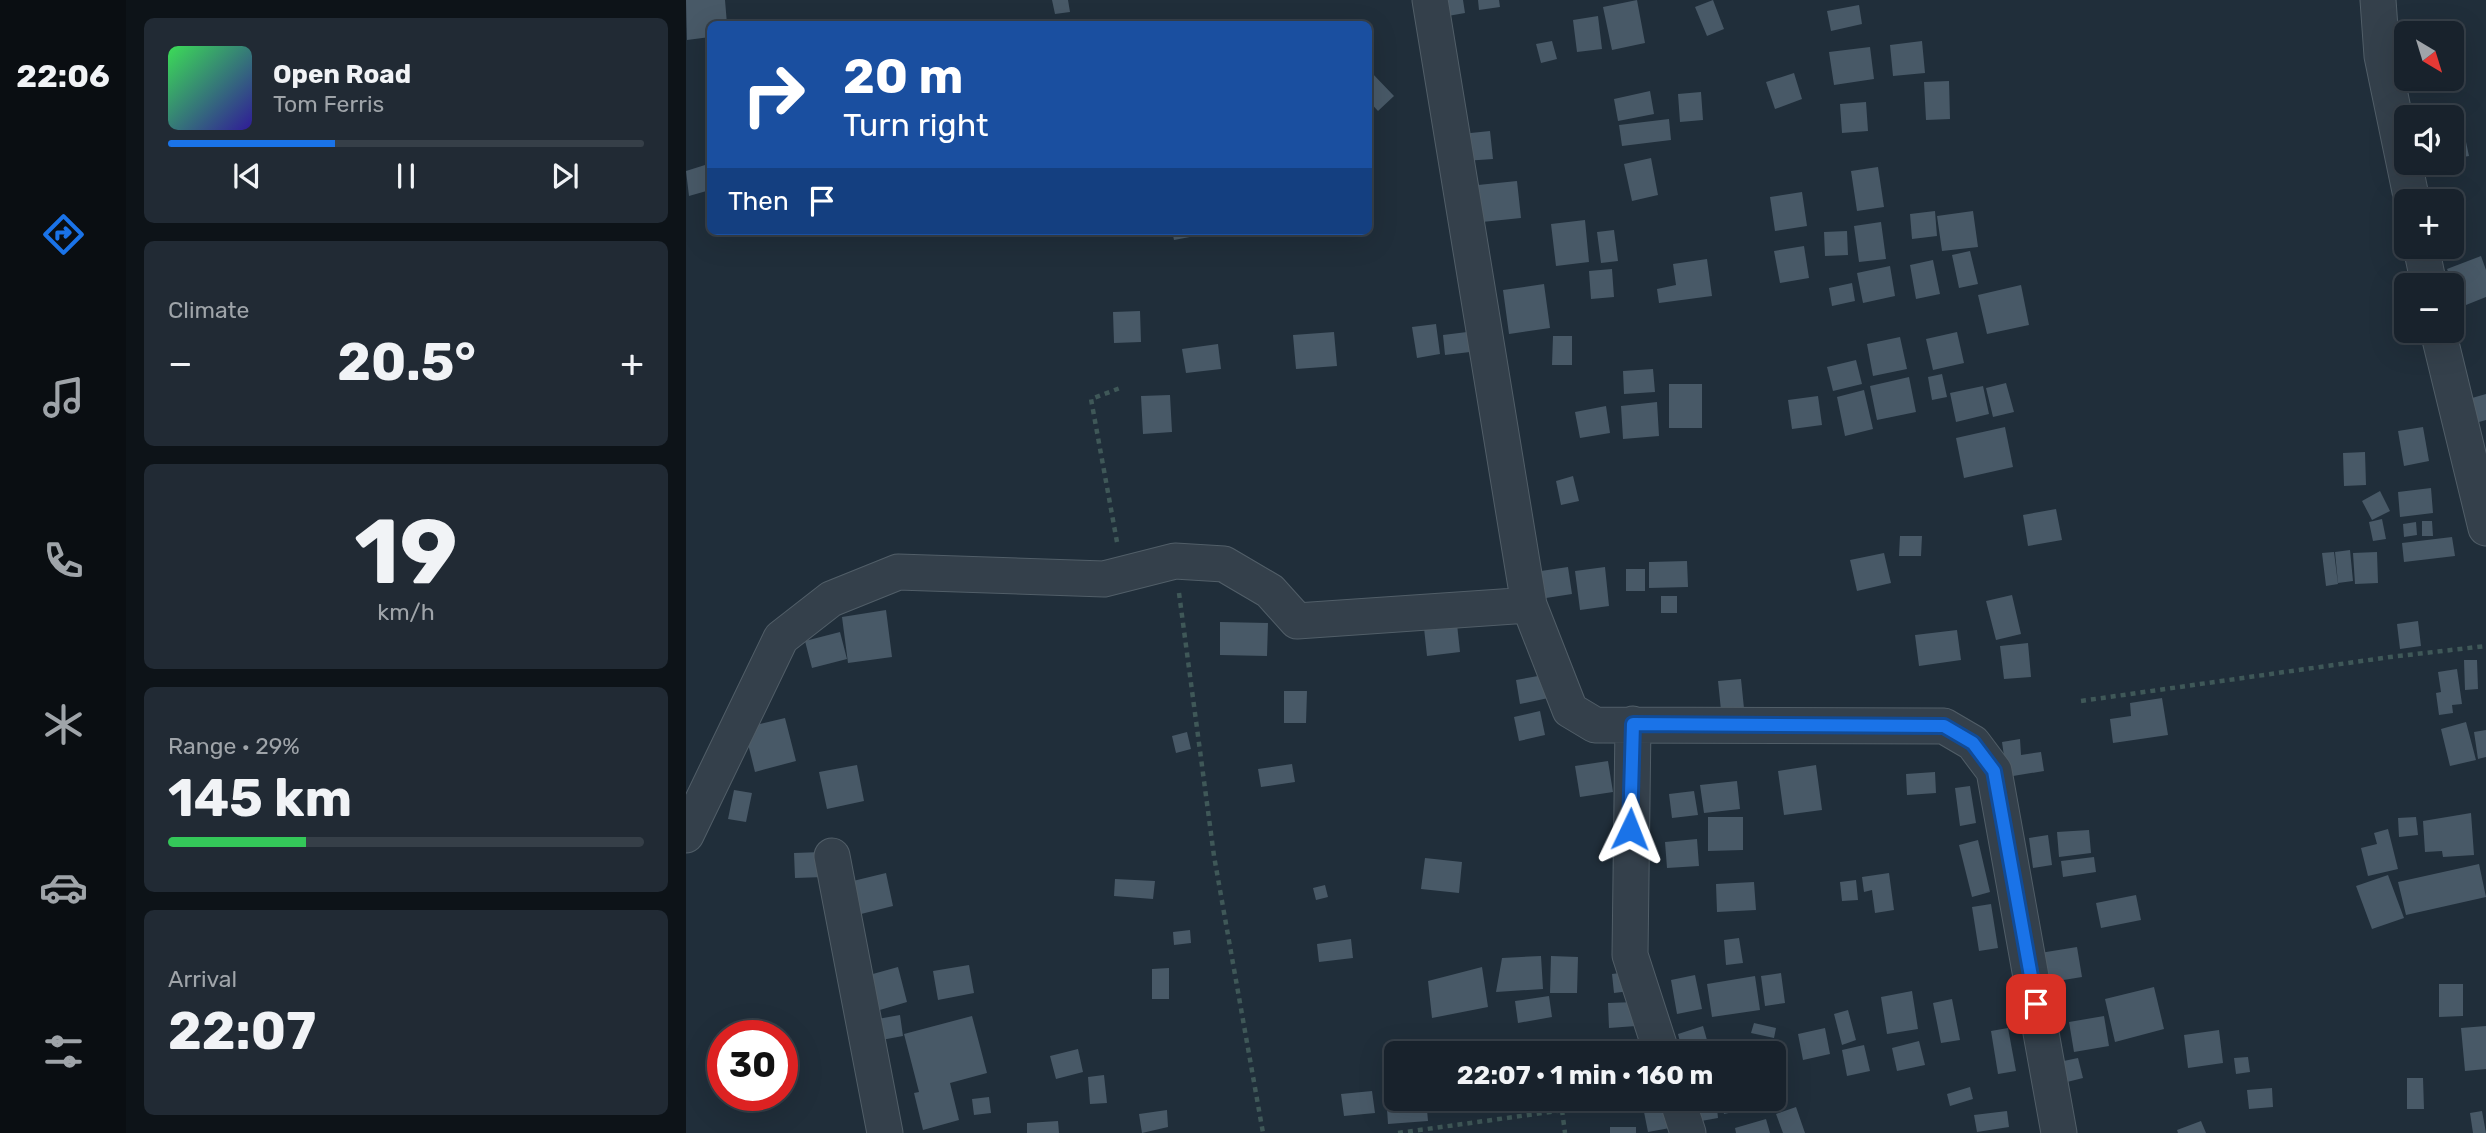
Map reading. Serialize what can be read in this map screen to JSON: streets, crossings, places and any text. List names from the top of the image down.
{
  "north": "bottom right",
  "page": {
    "tabs": "22:06",
    "map_buttons": ["+", "−"],
    "turn": ["20 m", "Turn right"],
    "song": ["Open Road", "Tom Ferris"],
    "then": "Then",
    "tile": [
      "Climate",
      ["19", "km/h"],
      ["Range · 29%", "145 km"],
      ["Arrival", "22:07"]
    ],
    "heat": ["−", "20.5°", "+"],
    "limit": "30",
    "trip": "22:07 · 1 min · 160 m"
  }
}
